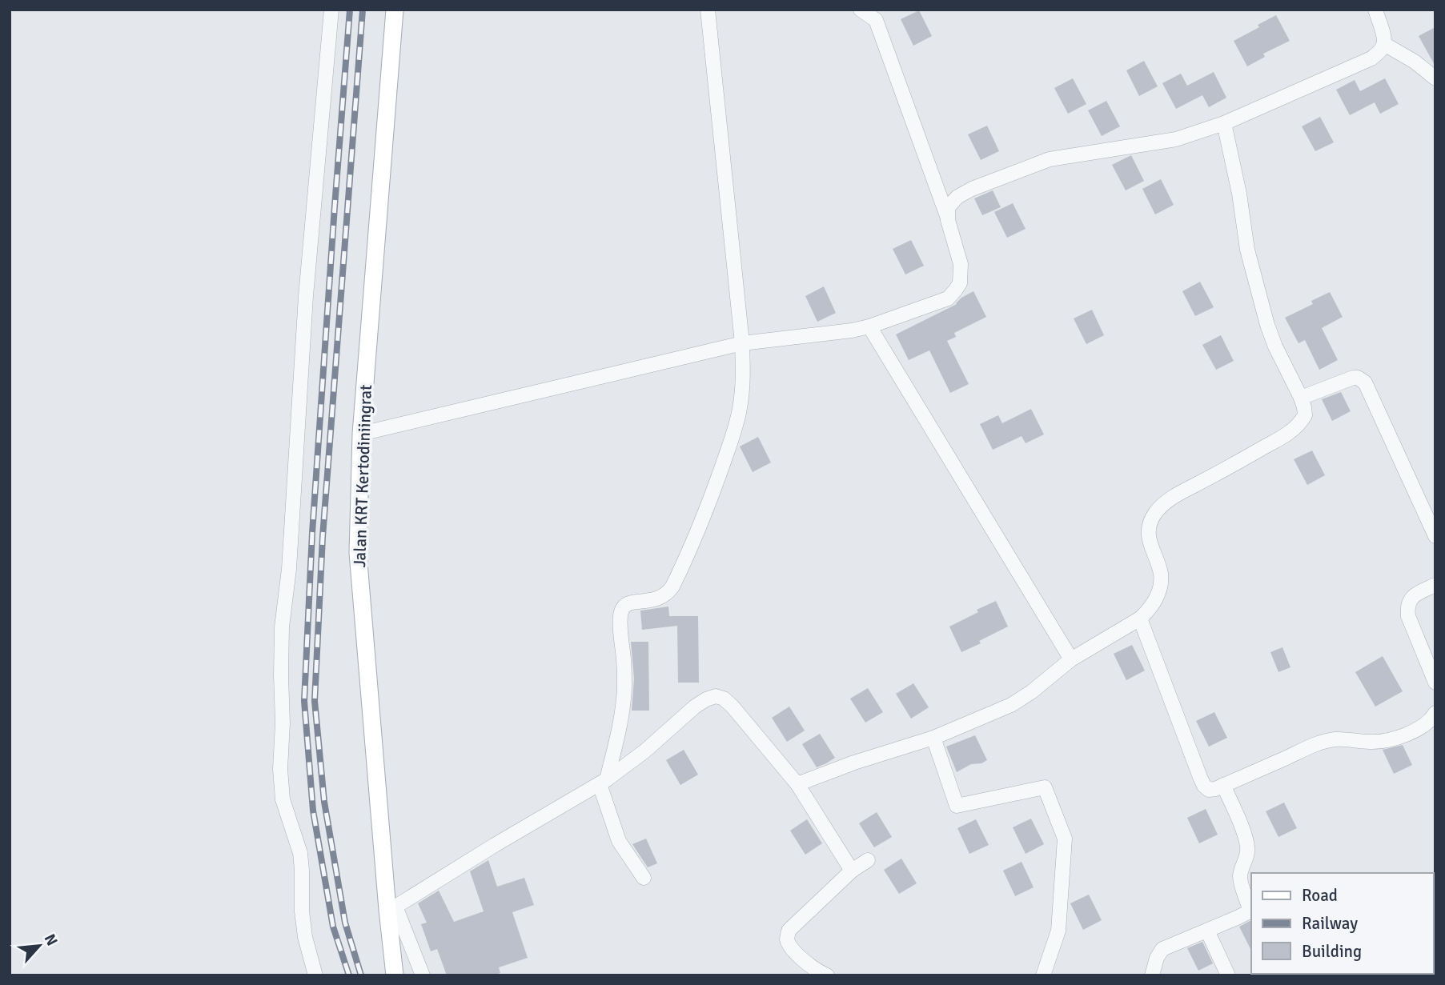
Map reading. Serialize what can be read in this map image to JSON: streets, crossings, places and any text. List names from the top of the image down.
{
  "streets": {
    "main road": ["Jalan KRT Kertodiniingrat"]
  },
  "legend": ["Road", "Railway", "Building"],
  "north": "top right"
}
